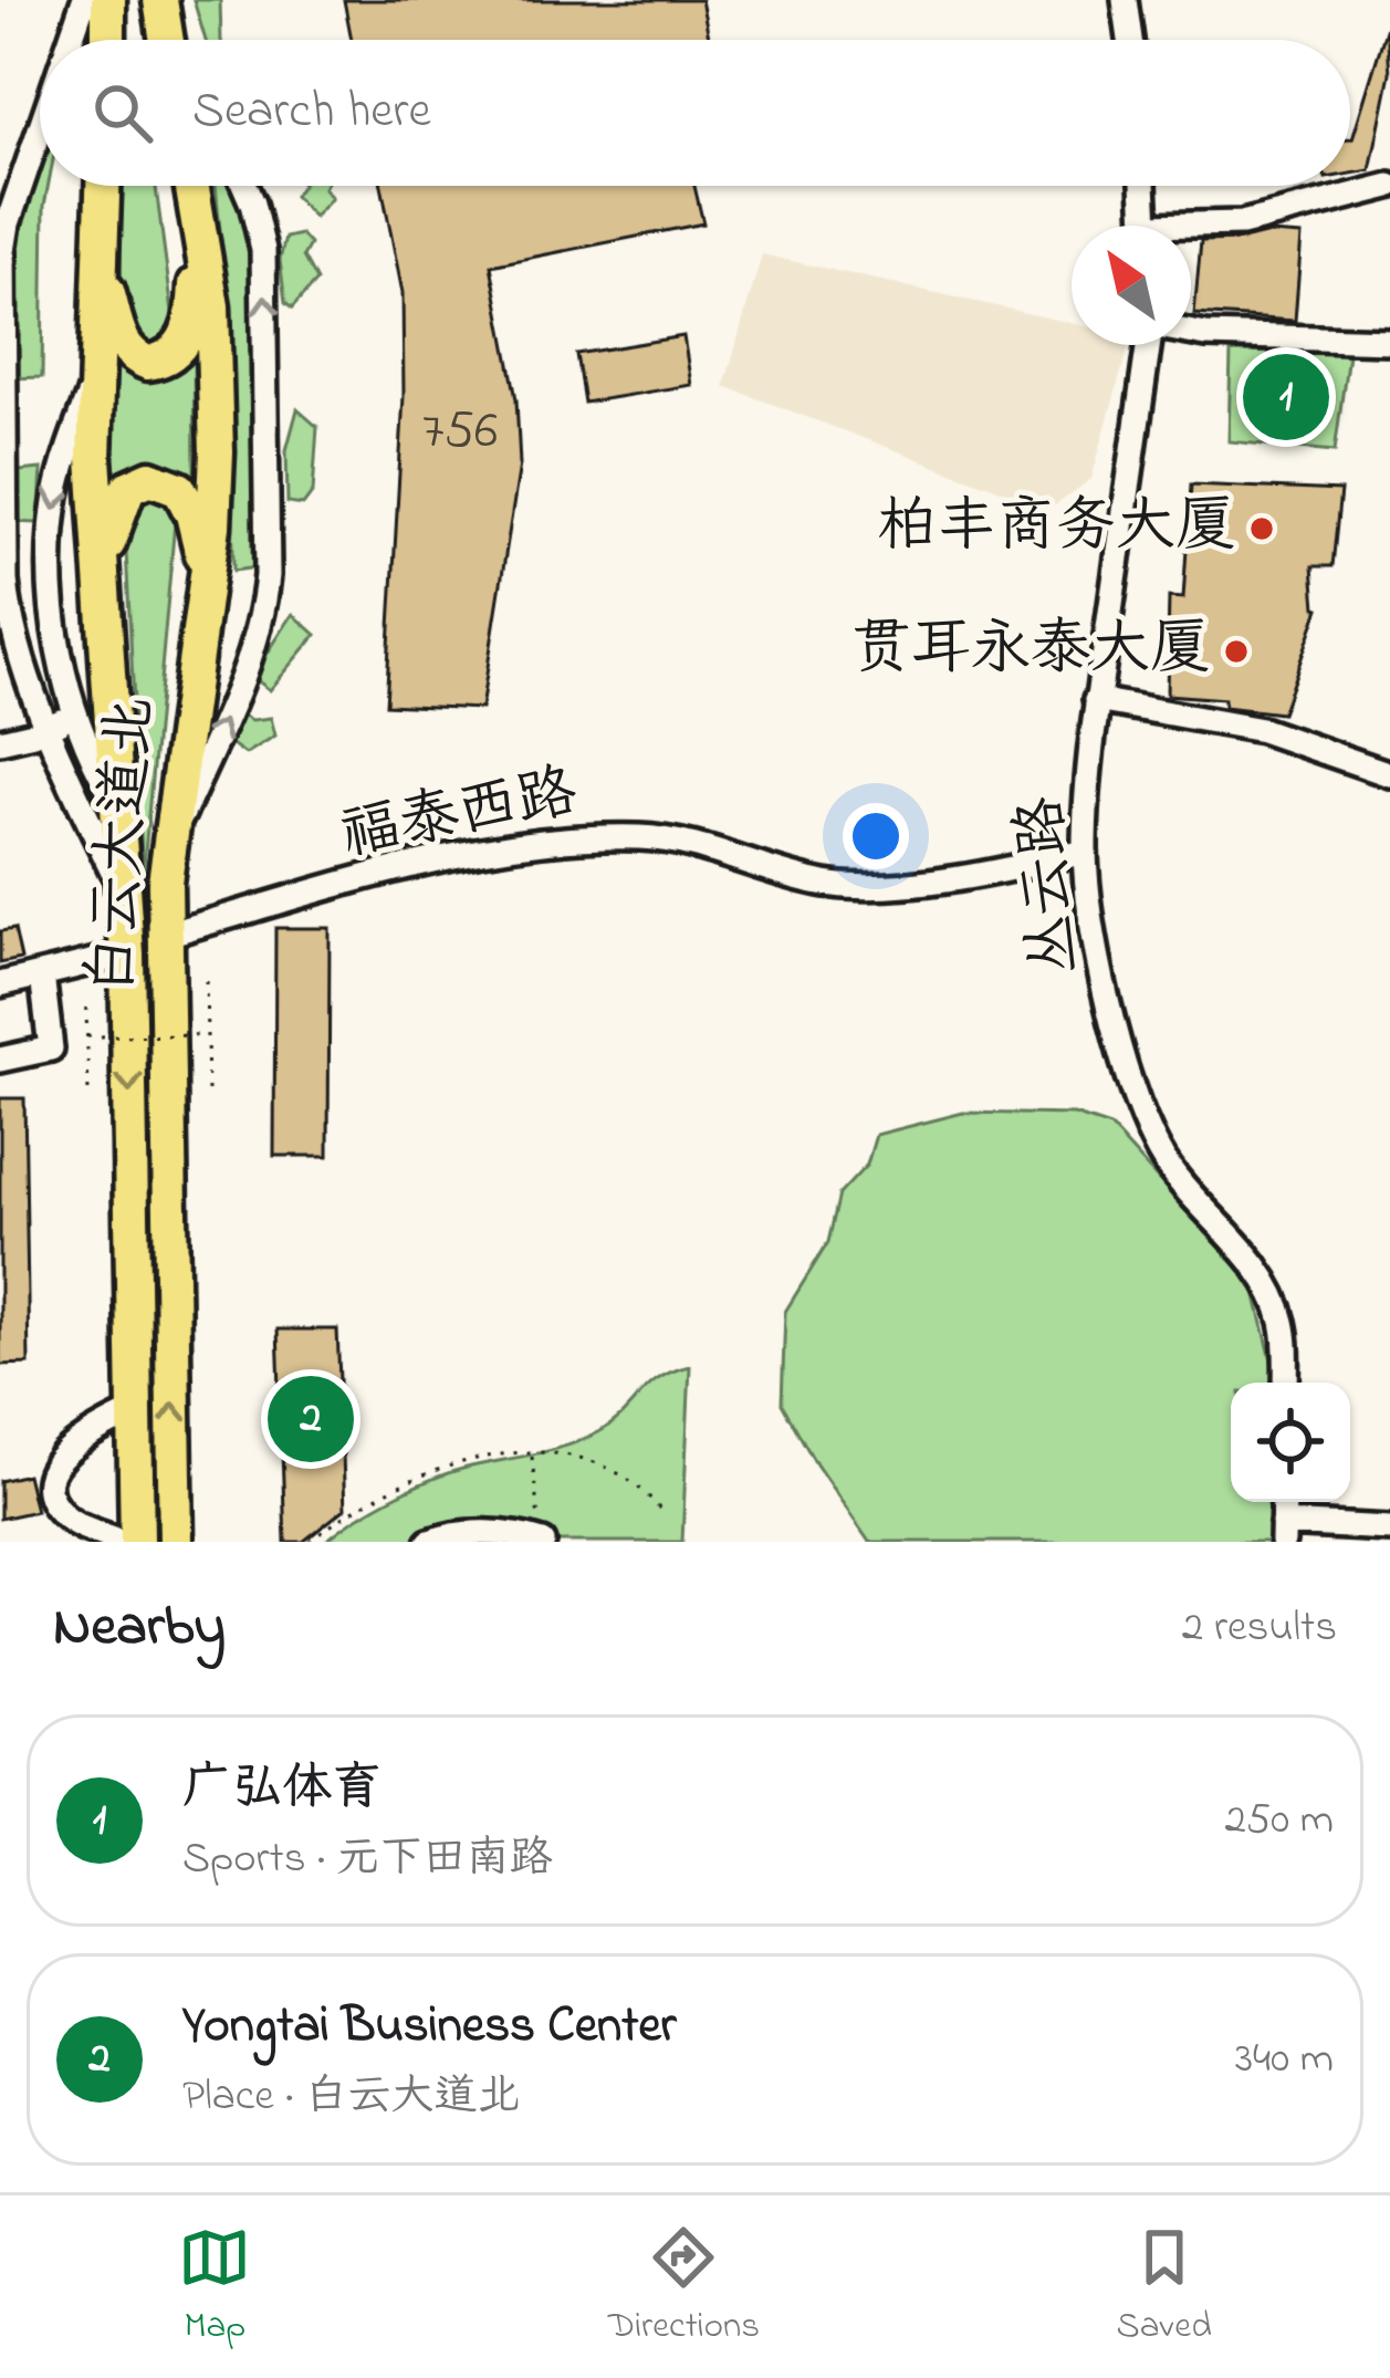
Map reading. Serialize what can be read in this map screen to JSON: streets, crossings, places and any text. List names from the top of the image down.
{
  "streets": {
    "highway": ["白云大道北"],
    "street": ["福泰西路", "丛云路"]
  },
  "crossings": [
    ["福泰西路", "白云大道北"],
    ["福泰西路", "丛云路"]
  ],
  "places": ["柏丰商务大厦", "贯耳永泰大厦"],
  "house_numbers": ["756"],
  "north": "top left",
  "page": {
    "search": "Search here",
    "pins": ["1", "2"],
    "heading": ["Nearby", "2 results"],
    "list": [
      {
        "mark": "1",
        "name": "广弘体育",
        "note": "Sports · 元下田南路",
        "value": "250 m"
      },
      {
        "mark": "2",
        "name": "Yongtai Business Center",
        "note": "Place · 白云大道北",
        "value": "340 m"
      }
    ],
    "nav": ["Map", "Directions", "Saved"]
  }
}
